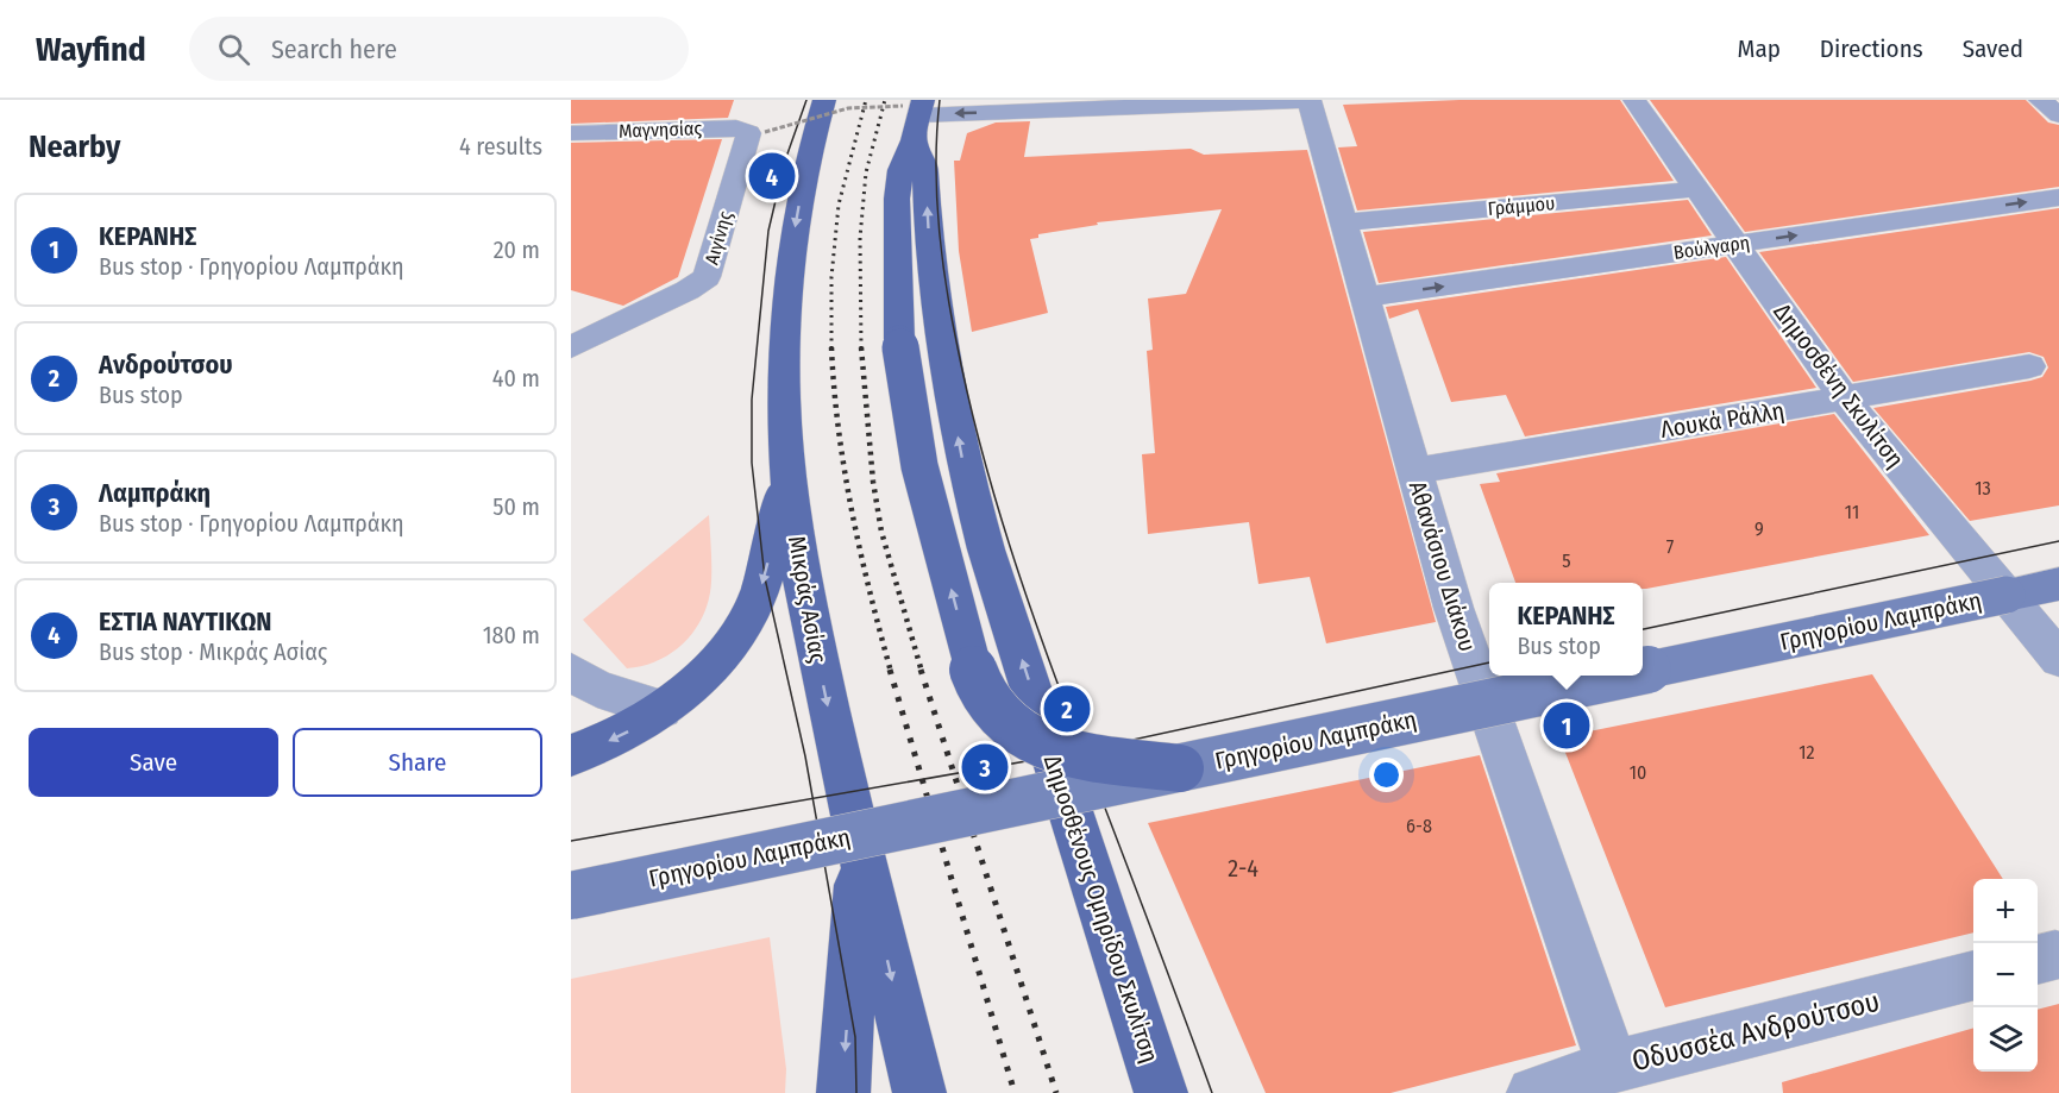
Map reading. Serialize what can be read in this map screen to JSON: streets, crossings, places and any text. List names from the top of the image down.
{
  "streets": {
    "main road": ["Μικράς Ασίας", "Γρηγορίου Λαμπράκη", "Δημοσθένους Ομηρίδου Σκυλίτση"],
    "street": [
      "Μαγνησίας",
      "Γράμμου",
      "Αιγίνης",
      "Βούλγαρη",
      "Δημοσθένη Σκυλίτση",
      "Λουκά Ράλλη",
      "Αθανάσιου Διάκου",
      "Οδυσσέα Ανδρούτσου"
    ]
  },
  "crossings": [
    ["Μαγνησίας", "Αιγίνης"],
    ["Γράμμου", "Δημοσθένη Σκυλίτση"],
    ["Γράμμου", "Αθανάσιου Διάκου"],
    ["Βούλγαρη", "Δημοσθένη Σκυλίτση"],
    ["Βούλγαρη", "Αθανάσιου Διάκου"],
    ["Δημοσθένη Σκυλίτση", "Λουκά Ράλλη"],
    ["Δημοσθένη Σκυλίτση", "Γρηγορίου Λαμπράκη"],
    ["Λουκά Ράλλη", "Αθανάσιου Διάκου"],
    ["Αθανάσιου Διάκου", "Οδυσσέα Ανδρούτσου"]
  ],
  "one_way": ["Βούλγαρη", "Μικράς Ασίας", "Δημοσθένους Ομηρίδου Σκυλίτση"],
  "house_numbers": [
    "13",
    "11",
    "9",
    "7",
    "5",
    "12",
    "10",
    "6-8",
    "2-4"
  ],
  "page": {
    "header": "Wayfind",
    "search": "Search here",
    "nav": ["Map", "Directions", "Saved"],
    "heading": ["Nearby", "4 results"],
    "pins": [
      "4",
      "2",
      "1",
      "3"
    ],
    "list": [
      {
        "mark": "1",
        "name": "ΚΕΡΑΝΗΣ",
        "note": "Bus stop · Γρηγορίου Λαμπράκη",
        "value": "20 m"
      },
      {
        "mark": "2",
        "name": "Ανδρούτσου",
        "note": "Bus stop",
        "value": "40 m"
      },
      {
        "mark": "3",
        "name": "Λαμπράκη",
        "note": "Bus stop · Γρηγορίου Λαμπράκη",
        "value": "50 m"
      },
      {
        "mark": "4",
        "name": "ΕΣΤΙΑ ΝΑΥΤΙΚΩΝ",
        "note": "Bus stop · Μικράς Ασίας",
        "value": "180 m"
      }
    ],
    "popup": ["ΚΕΡΑΝΗΣ", "Bus stop"],
    "buttons": ["Save", "Share"],
    "map_buttons": ["+", "−"]
  }
}
